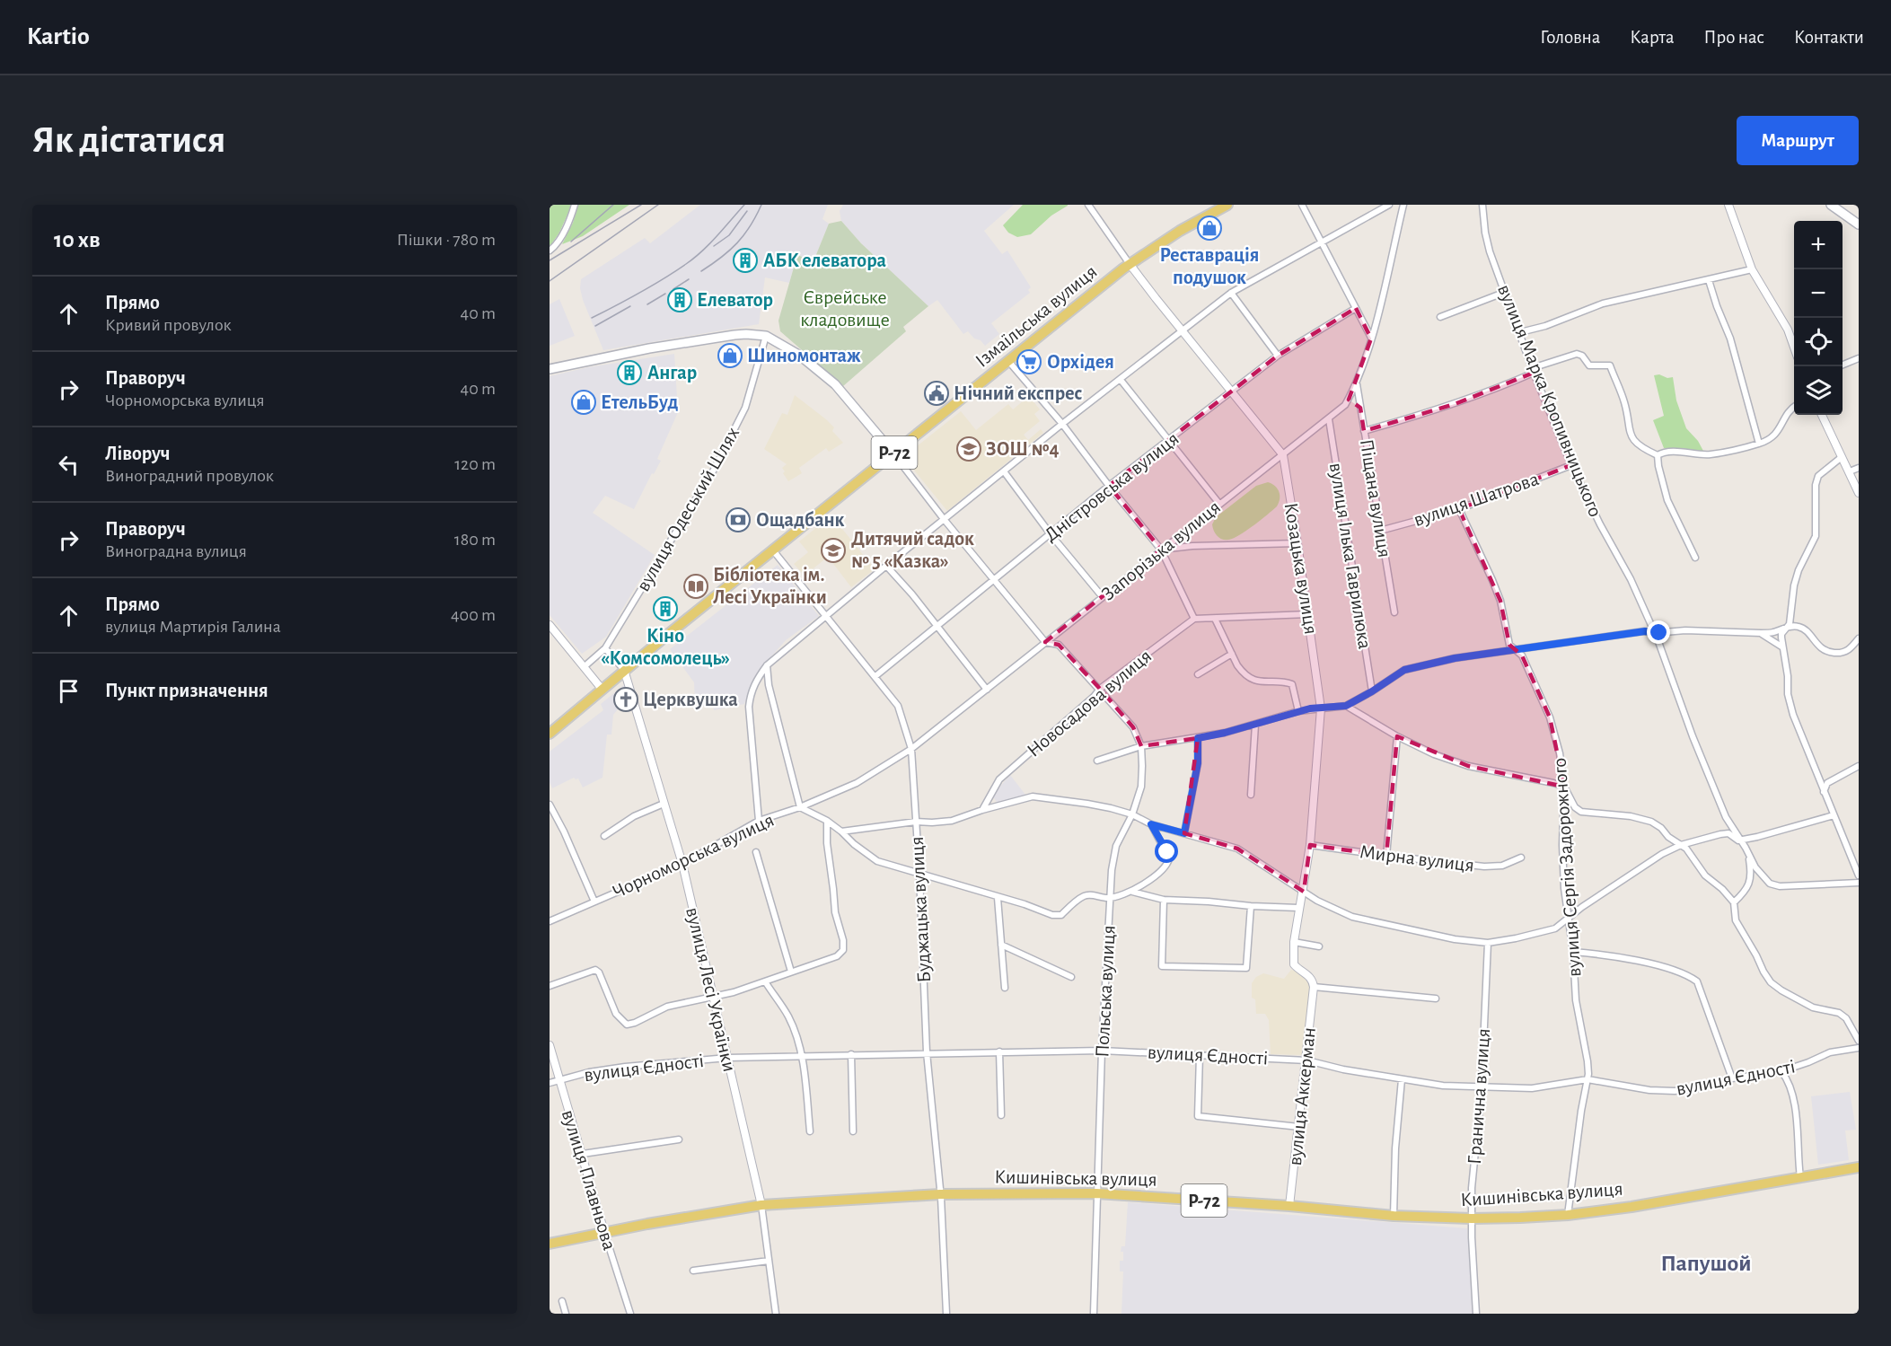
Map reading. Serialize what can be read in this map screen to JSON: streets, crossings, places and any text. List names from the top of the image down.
{
  "streets": {
    "main road": ["Ізмаїльська вулиця", "Р-72", "Кишинівська вулиця"],
    "street": [
      "вулиця Марка Кропивницького",
      "Дністровська вулиця",
      "Піщана вулиця",
      "вулиця Шатрова",
      "вулиця Одеський Шлях",
      "Запорізька вулиця",
      "вулиця Ілька Гаврилюка",
      "Козацька вулиця",
      "Новосадова вулиця",
      "Чорноморська вулиця",
      "Мирна вулиця",
      "вулиця Сергія Задорожного",
      "Буджацька вулиця",
      "вулиця Лесі Українки",
      "Польська вулиця",
      "вулиця Єдності",
      "вулиця Аккерман",
      "Гранична вулиця",
      "вулиця Плавньова"
    ]
  },
  "crossings": [
    ["Ізмаїльська вулиця", "Козацька вулиця"],
    ["Ізмаїльська вулиця", "Буджацька вулиця"],
    ["Ізмаїльська вулиця", "вулиця Лесі Українки"],
    ["вулиця Марка Кропивницького", "вулиця Шатрова"],
    ["Дністровська вулиця", "Козацька вулиця"],
    ["Дністровська вулиця", "Буджацька вулиця"],
    ["Піщана вулиця", "вулиця Шатрова"],
    ["Піщана вулиця", "Запорізька вулиця"],
    ["вулиця Шатрова", "вулиця Сергія Задорожного"],
    ["Запорізька вулиця", "вулиця Ілька Гаврилюка"],
    ["Запорізька вулиця", "Козацька вулиця"],
    ["Запорізька вулиця", "Чорноморська вулиця"],
    ["Запорізька вулиця", "Буджацька вулиця"],
    ["Запорізька вулиця", "Польська вулиця"],
    ["Козацька вулиця", "Мирна вулиця"],
    ["Козацька вулиця", "вулиця Аккерман"],
    ["Новосадова вулиця", "Польська вулиця"],
    ["Чорноморська вулиця", "Буджацька вулиця"],
    ["Чорноморська вулиця", "вулиця Лесі Українки"],
    ["Чорноморська вулиця", "Польська вулиця"],
    ["вулиця Сергія Задорожного", "вулиця Єдності"],
    ["вулиця Сергія Задорожного", "Кишинівська вулиця"],
    ["Буджацька вулиця", "вулиця Єдності"],
    ["Буджацька вулиця", "Кишинівська вулиця"],
    ["вулиця Лесі Українки", "вулиця Єдності"],
    ["вулиця Лесі Українки", "Кишинівська вулиця"],
    ["Польська вулиця", "вулиця Єдності"],
    ["Польська вулиця", "Кишинівська вулиця"],
    ["вулиця Єдності", "вулиця Аккерман"],
    ["вулиця Єдності", "Гранична вулиця"],
    ["вулиця Єдності", "вулиця Плавньова"],
    ["вулиця Аккерман", "Кишинівська вулиця"],
    ["Гранична вулиця", "Кишинівська вулиця"],
    ["Кишинівська вулиця", "вулиця Плавньова"]
  ],
  "districts": ["Папушой"],
  "parks": ["Єврейське кладовище"],
  "places": {
    "shop": ["Реставрація подушок", "Шиномонтаж", "ЕтельБуд"],
    "building": [
      "АБК елеватора",
      "Елеватор",
      "Ангар",
      "Кіно «Комсомолець»"
    ],
    "supermarket": ["Орхідея"],
    "public building": ["Нічний експрес"],
    "school or university": ["ЗОШ №4", "Дитячий садок № 5 «Казка»"],
    "bank": ["Ощадбанк"],
    "library": ["Бібліотека ім. Лесі Українки"],
    "church": ["Церквушка"]
  },
  "page": {
    "header": "Kartio",
    "nav": [
      "Головна",
      "Карта",
      "Про нас",
      "Контакти"
    ],
    "buttons": "Маршрут",
    "title": "Як дістатися",
    "heading": ["10 хв", "Пішки · 780 m"],
    "map_buttons": ["+", "−"],
    "list": [
      ["Прямо", "Кривий провулок", "40 m"],
      ["Праворуч", "Чорноморська вулиця", "40 m"],
      ["Ліворуч", "Виноградний провулок", "120 m"],
      ["Праворуч", "Виноградна вулиця", "180 m"],
      ["Прямо", "вулиця Мартирія Галина", "400 m"],
      "Пункт призначення"
    ]
  }
}
